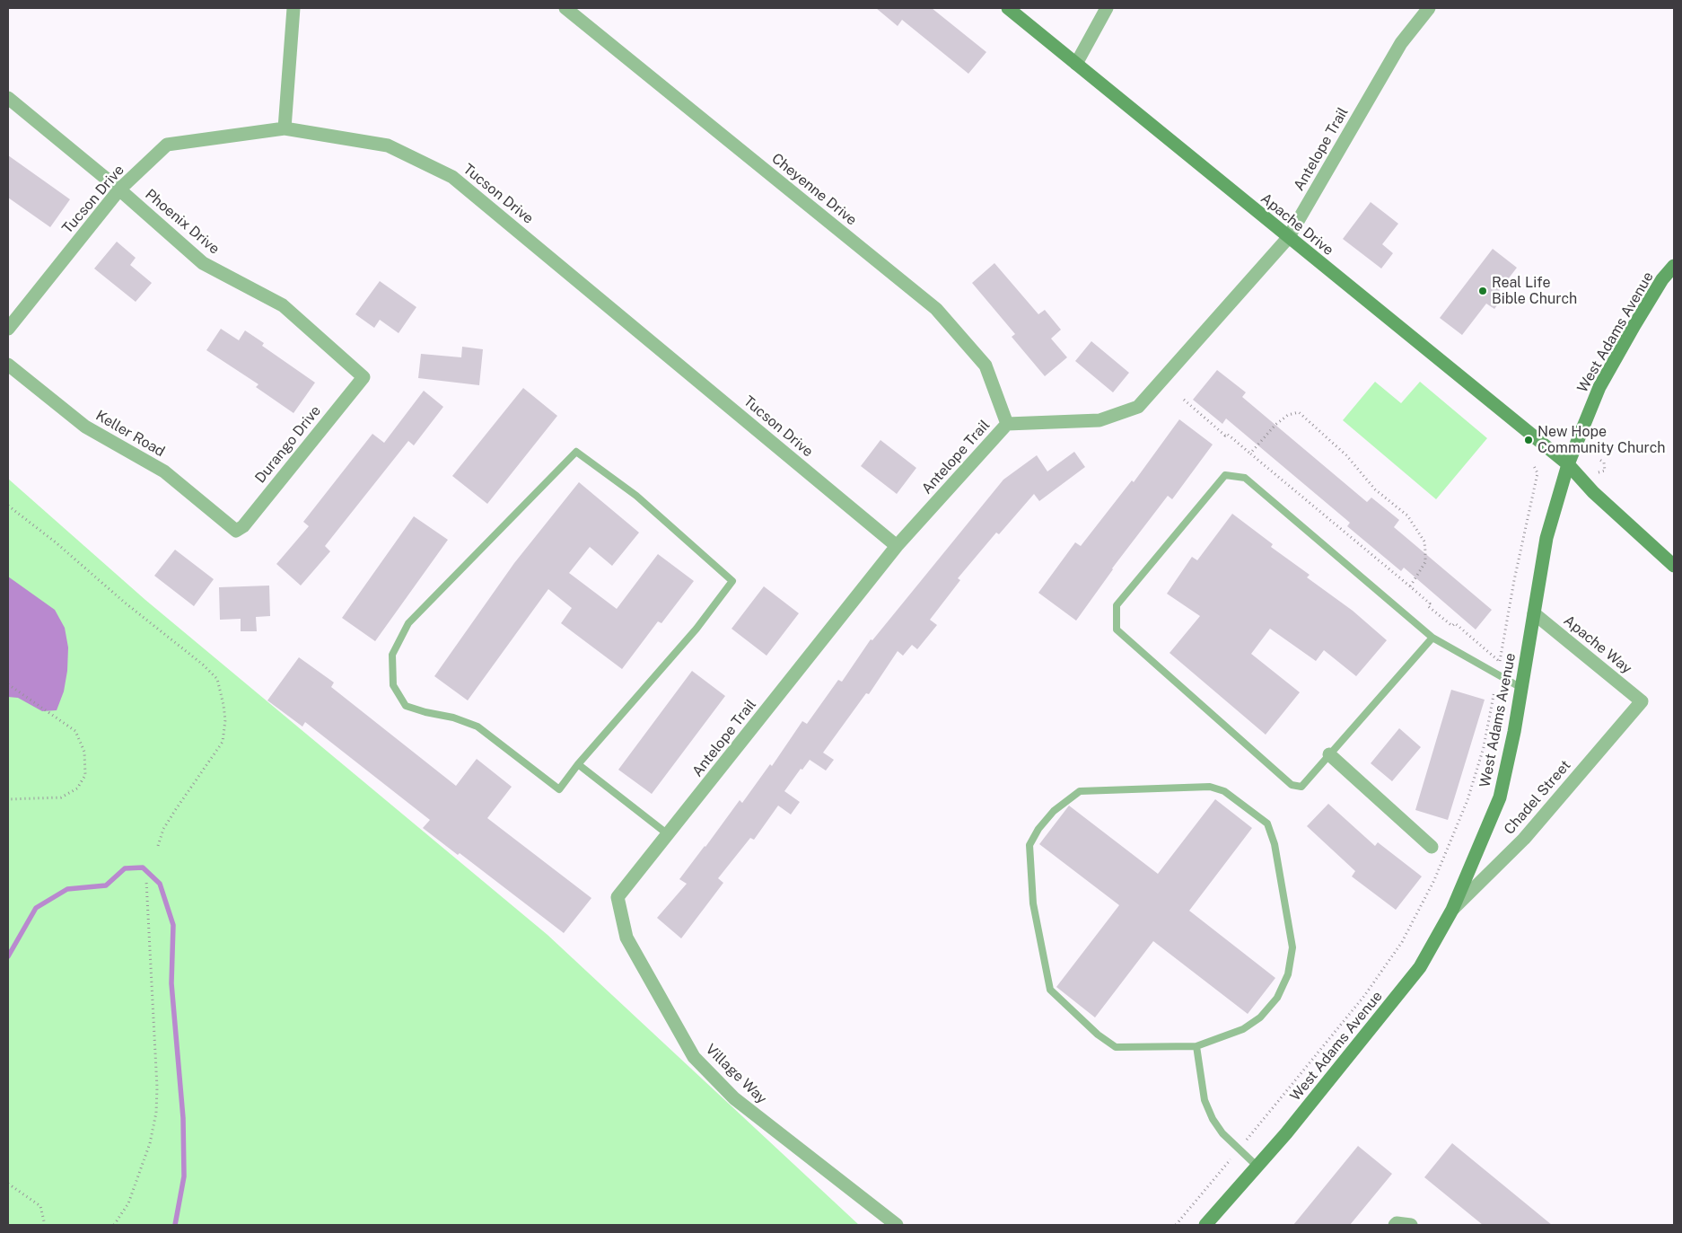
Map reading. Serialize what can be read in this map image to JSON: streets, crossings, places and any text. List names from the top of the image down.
{
  "streets": {
    "main road": ["Apache Drive", "West Adams Avenue"],
    "street": [
      "Antelope Trail",
      "Cheyenne Drive",
      "Tucson Drive",
      "Phoenix Drive",
      "Keller Road",
      "Durango Drive",
      "Apache Way",
      "Chadel Street",
      "Village Way"
    ]
  },
  "crossings": [
    ["Antelope Trail", "Cheyenne Drive"],
    ["Antelope Trail", "Tucson Drive"],
    ["Antelope Trail", "Apache Drive"],
    ["Antelope Trail", "Village Way"],
    ["Tucson Drive", "Phoenix Drive"],
    ["Phoenix Drive", "Durango Drive"],
    ["Apache Drive", "West Adams Avenue"],
    ["West Adams Avenue", "Apache Way"],
    ["West Adams Avenue", "Chadel Street"],
    ["Keller Road", "Durango Drive"],
    ["Apache Way", "Chadel Street"]
  ],
  "places": ["Real Life Bible Church", "New Hope Community Church"]
}
